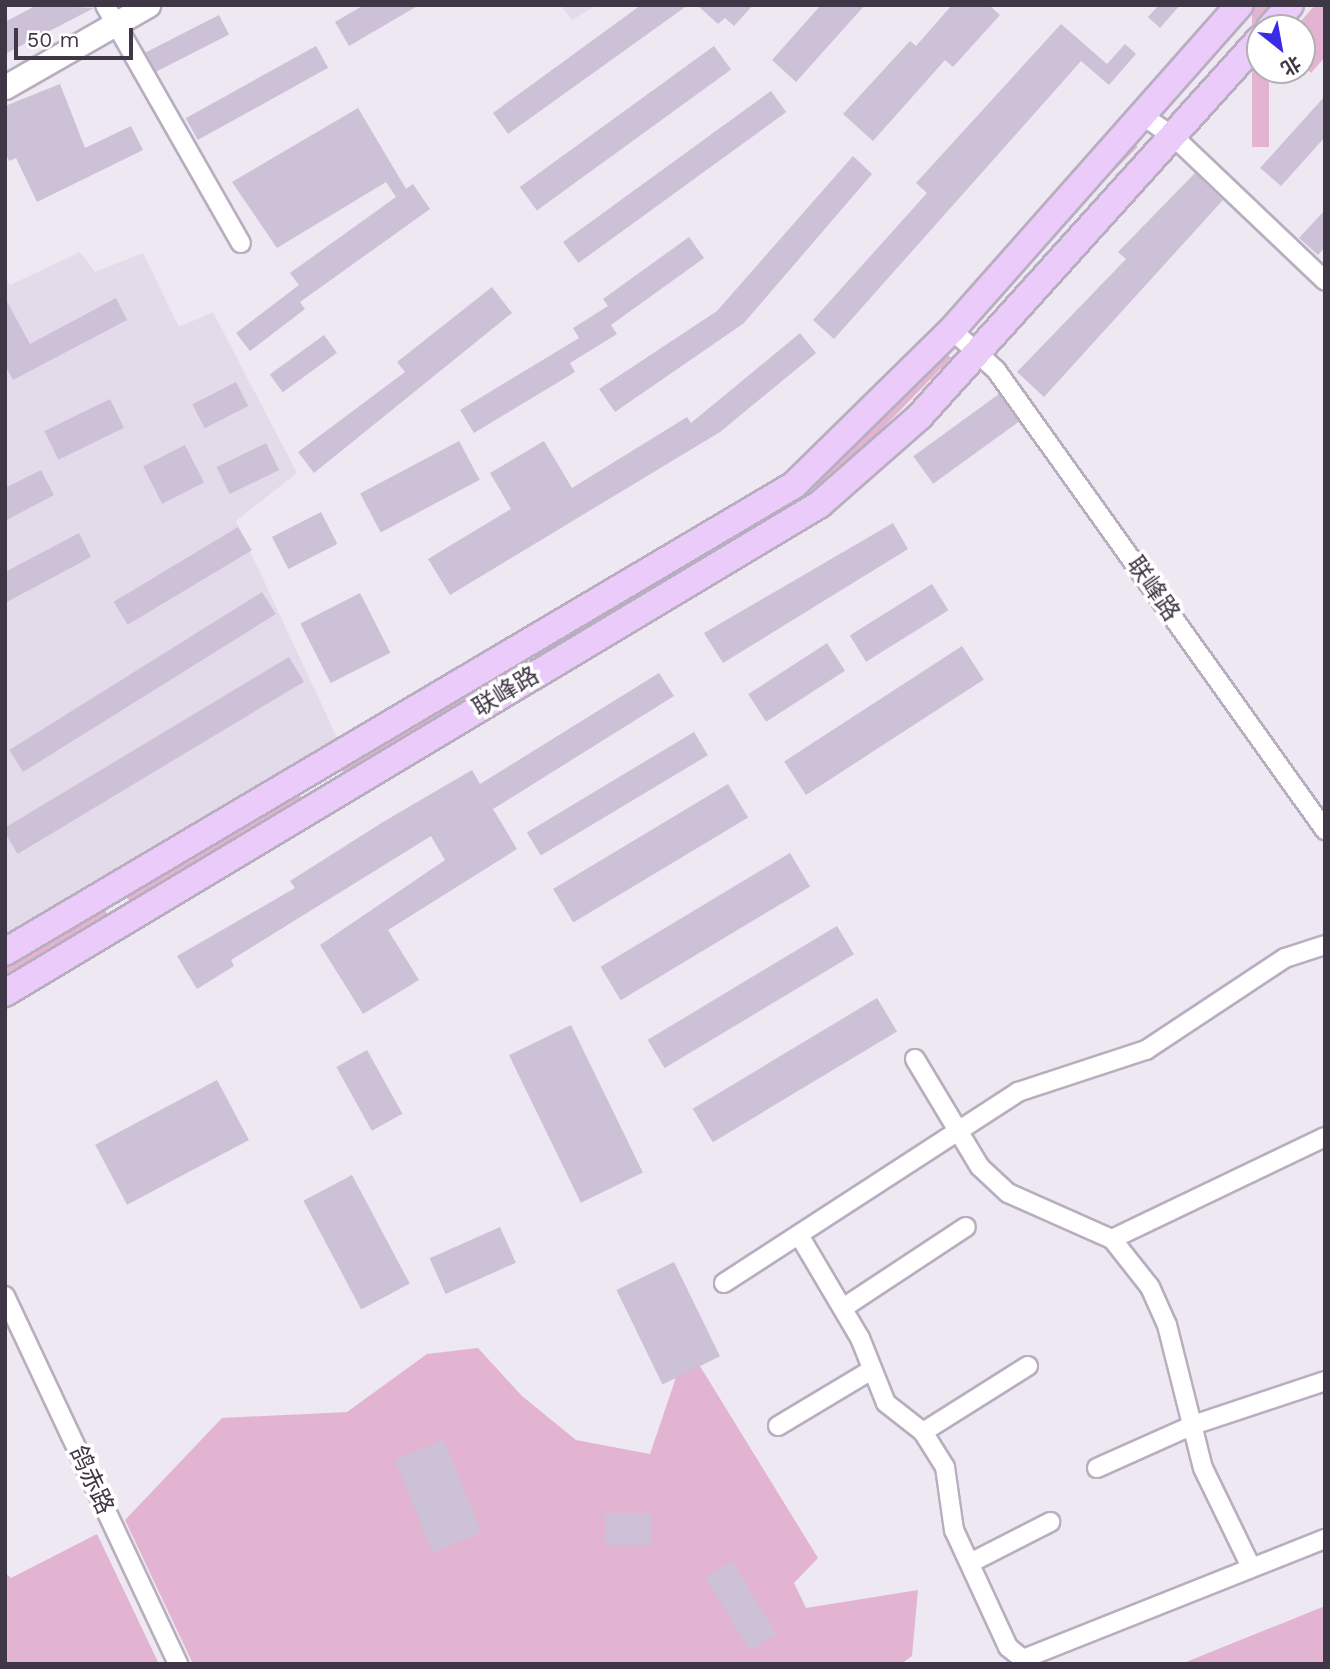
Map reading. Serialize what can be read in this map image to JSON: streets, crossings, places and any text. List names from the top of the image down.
{
  "streets": {
    "main road": ["联峰路"],
    "street": ["鸽赤路"]
  },
  "scale_bar": "50 m",
  "north": "bottom right"
}
